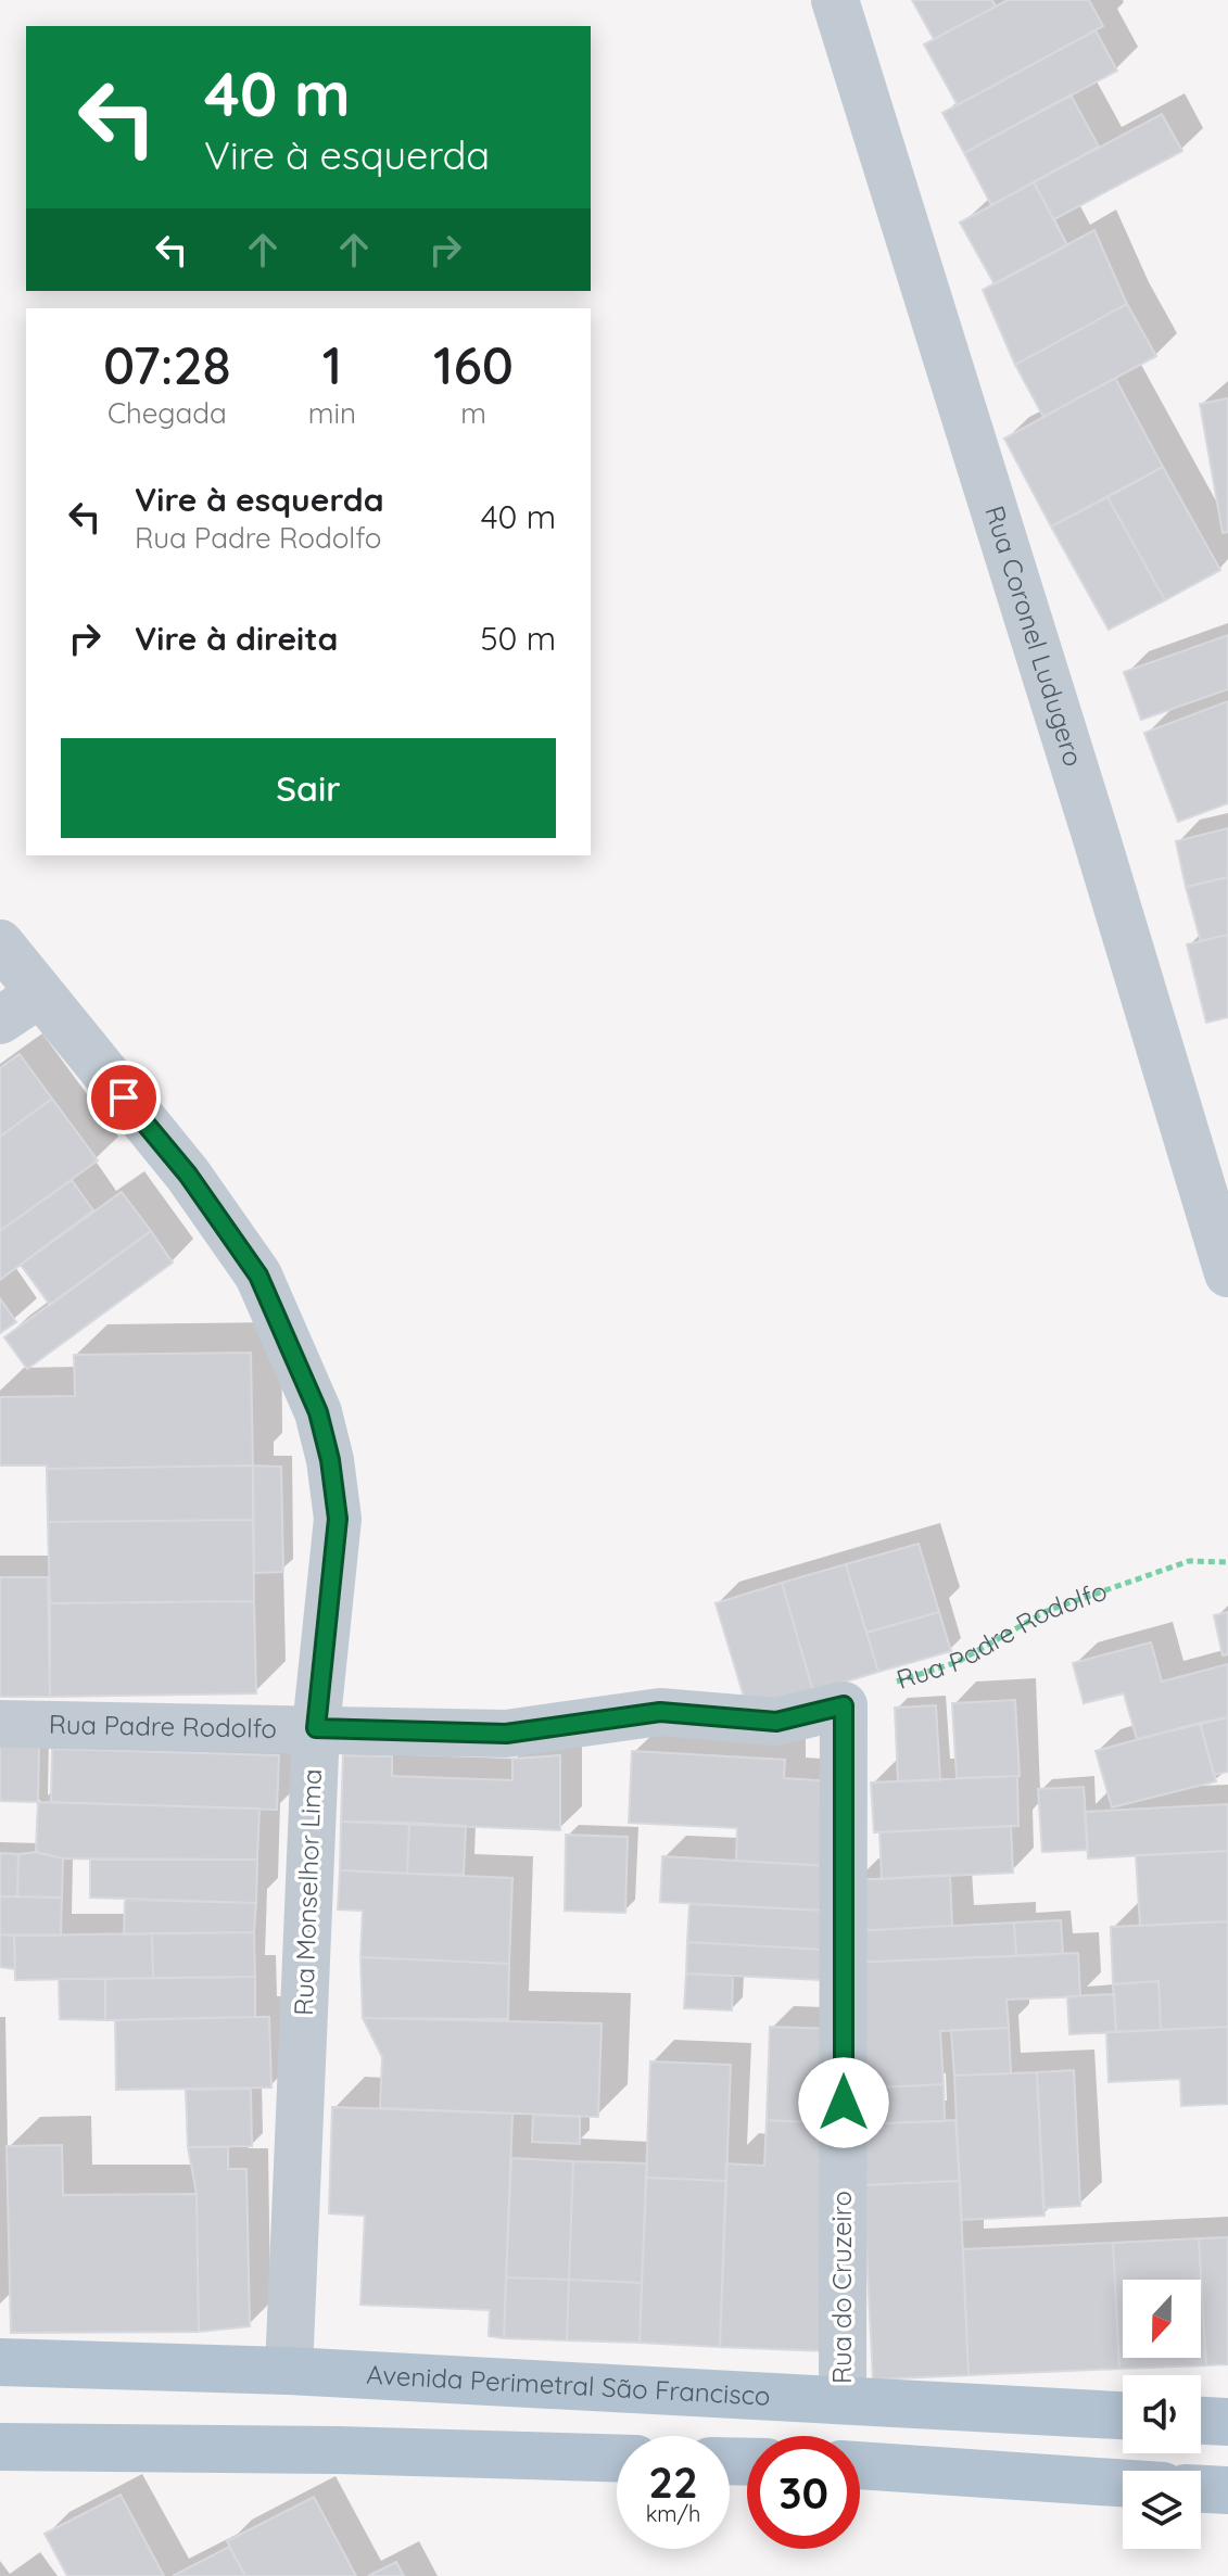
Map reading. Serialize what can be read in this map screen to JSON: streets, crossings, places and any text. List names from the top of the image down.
{
  "streets": {
    "main road": ["Avenida Perimetral São Francisco"],
    "street": [
      "Rua Coronel Ludugero",
      "Rua Padre Rodolfo",
      "Rua Monselhor Lima",
      "Rua do Cruzeiro"
    ]
  },
  "crossings": [
    ["Rua Padre Rodolfo", "Rua Monselhor Lima"],
    ["Rua Padre Rodolfo", "Rua do Cruzeiro"],
    ["Rua Monselhor Lima", "Avenida Perimetral São Francisco"],
    ["Rua do Cruzeiro", "Avenida Perimetral São Francisco"]
  ],
  "north": "bottom",
  "page": {
    "turn": ["40 m", "Vire à esquerda"],
    "eta": [
      "07:28",
      "Chegada",
      "1",
      "min",
      "160",
      "m"
    ],
    "list": [
      {
        "name": "Vire à esquerda",
        "note": "Rua Padre Rodolfo",
        "value": "40 m"
      },
      {
        "name": "Vire à direita",
        "value": "50 m"
      }
    ],
    "buttons": "Sair",
    "speed": "22 km/h",
    "limit": "30"
  }
}
